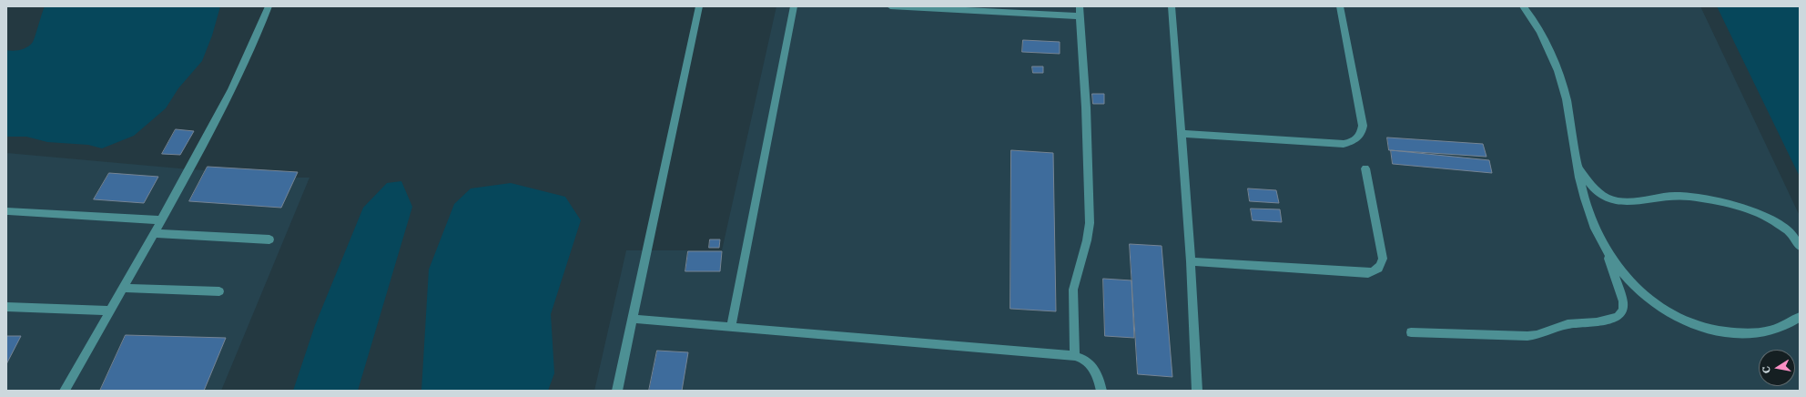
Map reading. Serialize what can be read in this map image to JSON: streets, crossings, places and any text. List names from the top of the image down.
{
  "north": "left"
}
